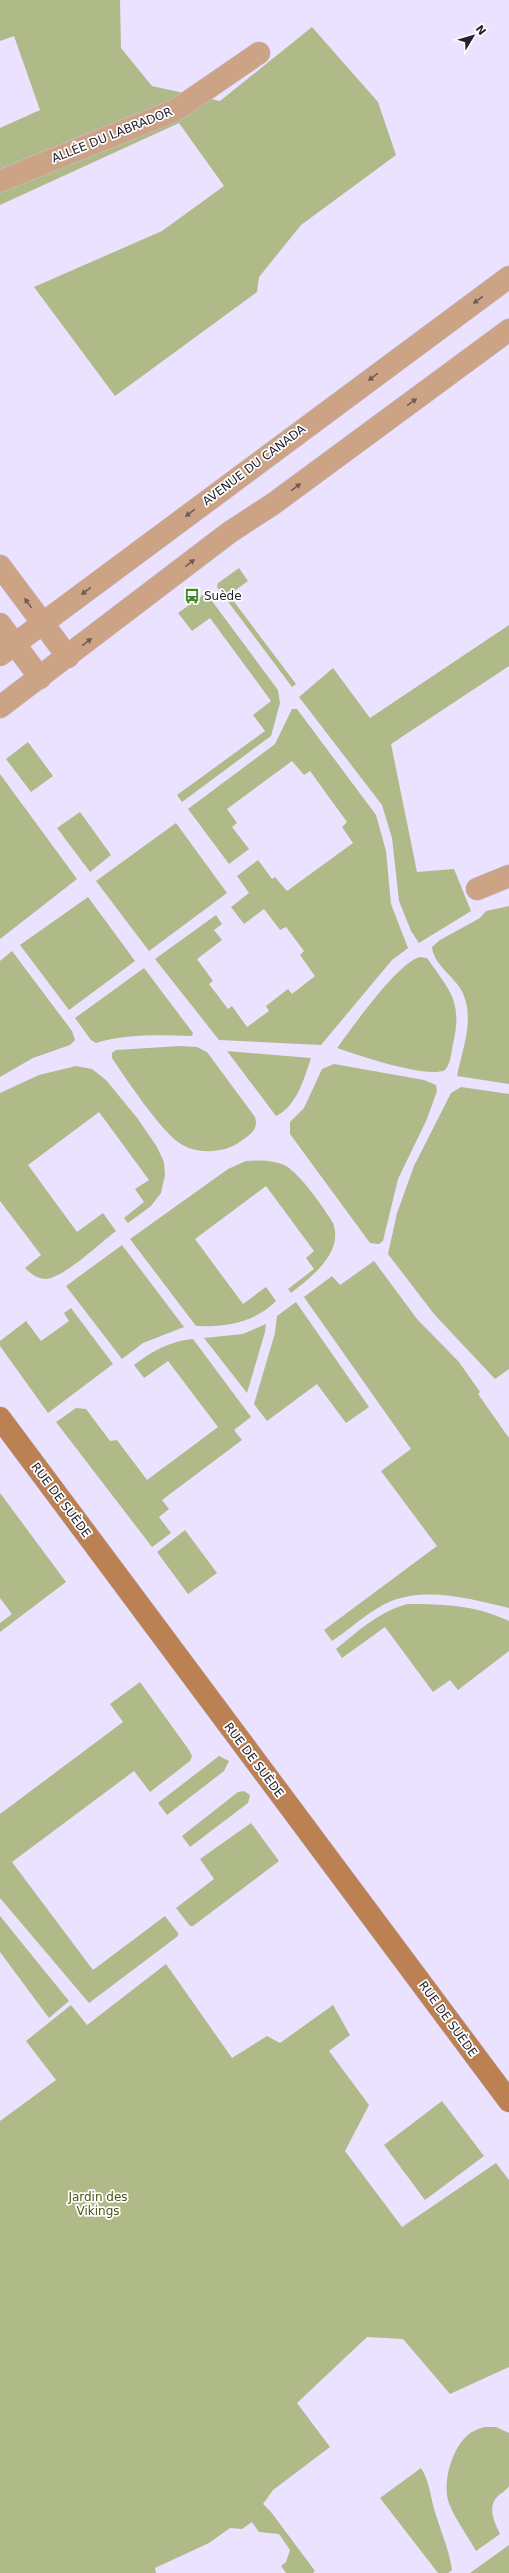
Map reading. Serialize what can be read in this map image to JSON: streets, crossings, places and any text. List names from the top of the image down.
{
  "streets": {
    "main road": ["RUE DE SUÈDE"],
    "street": ["ALLÉE DU LABRADOR", "AVENUE DU CANADA"]
  },
  "parks": ["Jardin des Vikings"],
  "places": {
    "bus stop": ["Suède"]
  },
  "north": "top right"
}
